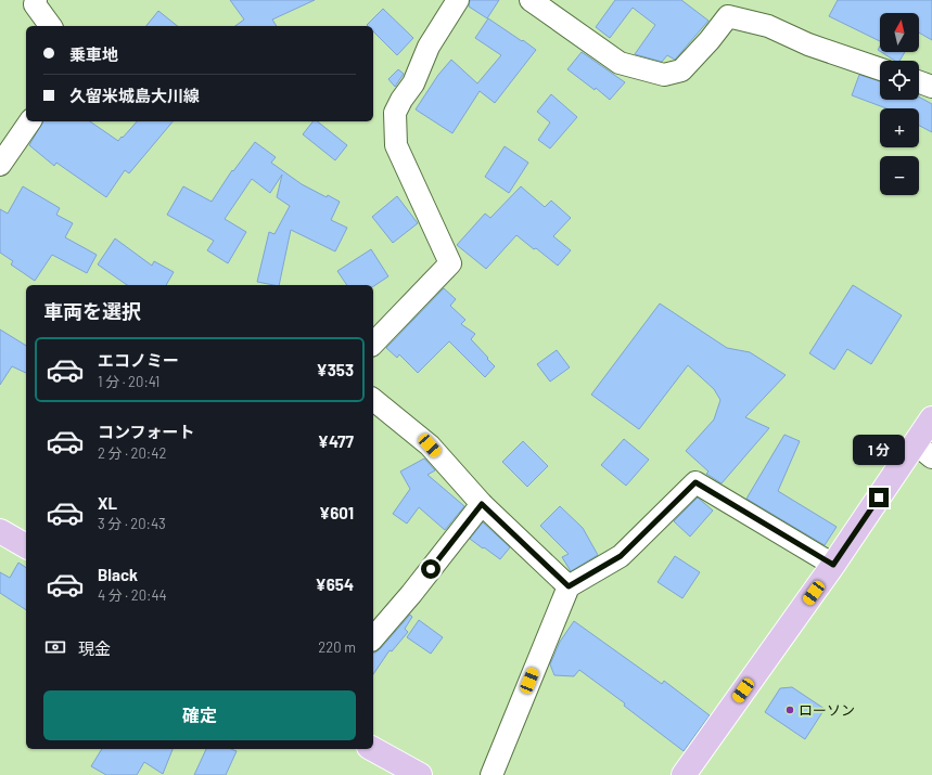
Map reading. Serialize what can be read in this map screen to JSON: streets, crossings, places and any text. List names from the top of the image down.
{
  "places": ["ローソン"],
  "north": "top",
  "page": {
    "map_buttons": ["+", "−"],
    "banner": ["乗車地", "久留米城島大川線"],
    "heading": "車両を選択",
    "list": [
      {
        "name": "エコノミー",
        "note": "1 分 · 20:41",
        "value": "¥353"
      },
      {
        "name": "コンフォート",
        "note": "2 分 · 20:42",
        "value": "¥477"
      },
      {
        "name": "XL",
        "note": "3 分 · 20:43",
        "value": "¥601"
      },
      {
        "name": "Black",
        "note": "4 分 · 20:44",
        "value": "¥654"
      }
    ],
    "bubble": "1 分",
    "pay": ["現金", "220 m"],
    "buttons": "確定"
  }
}
